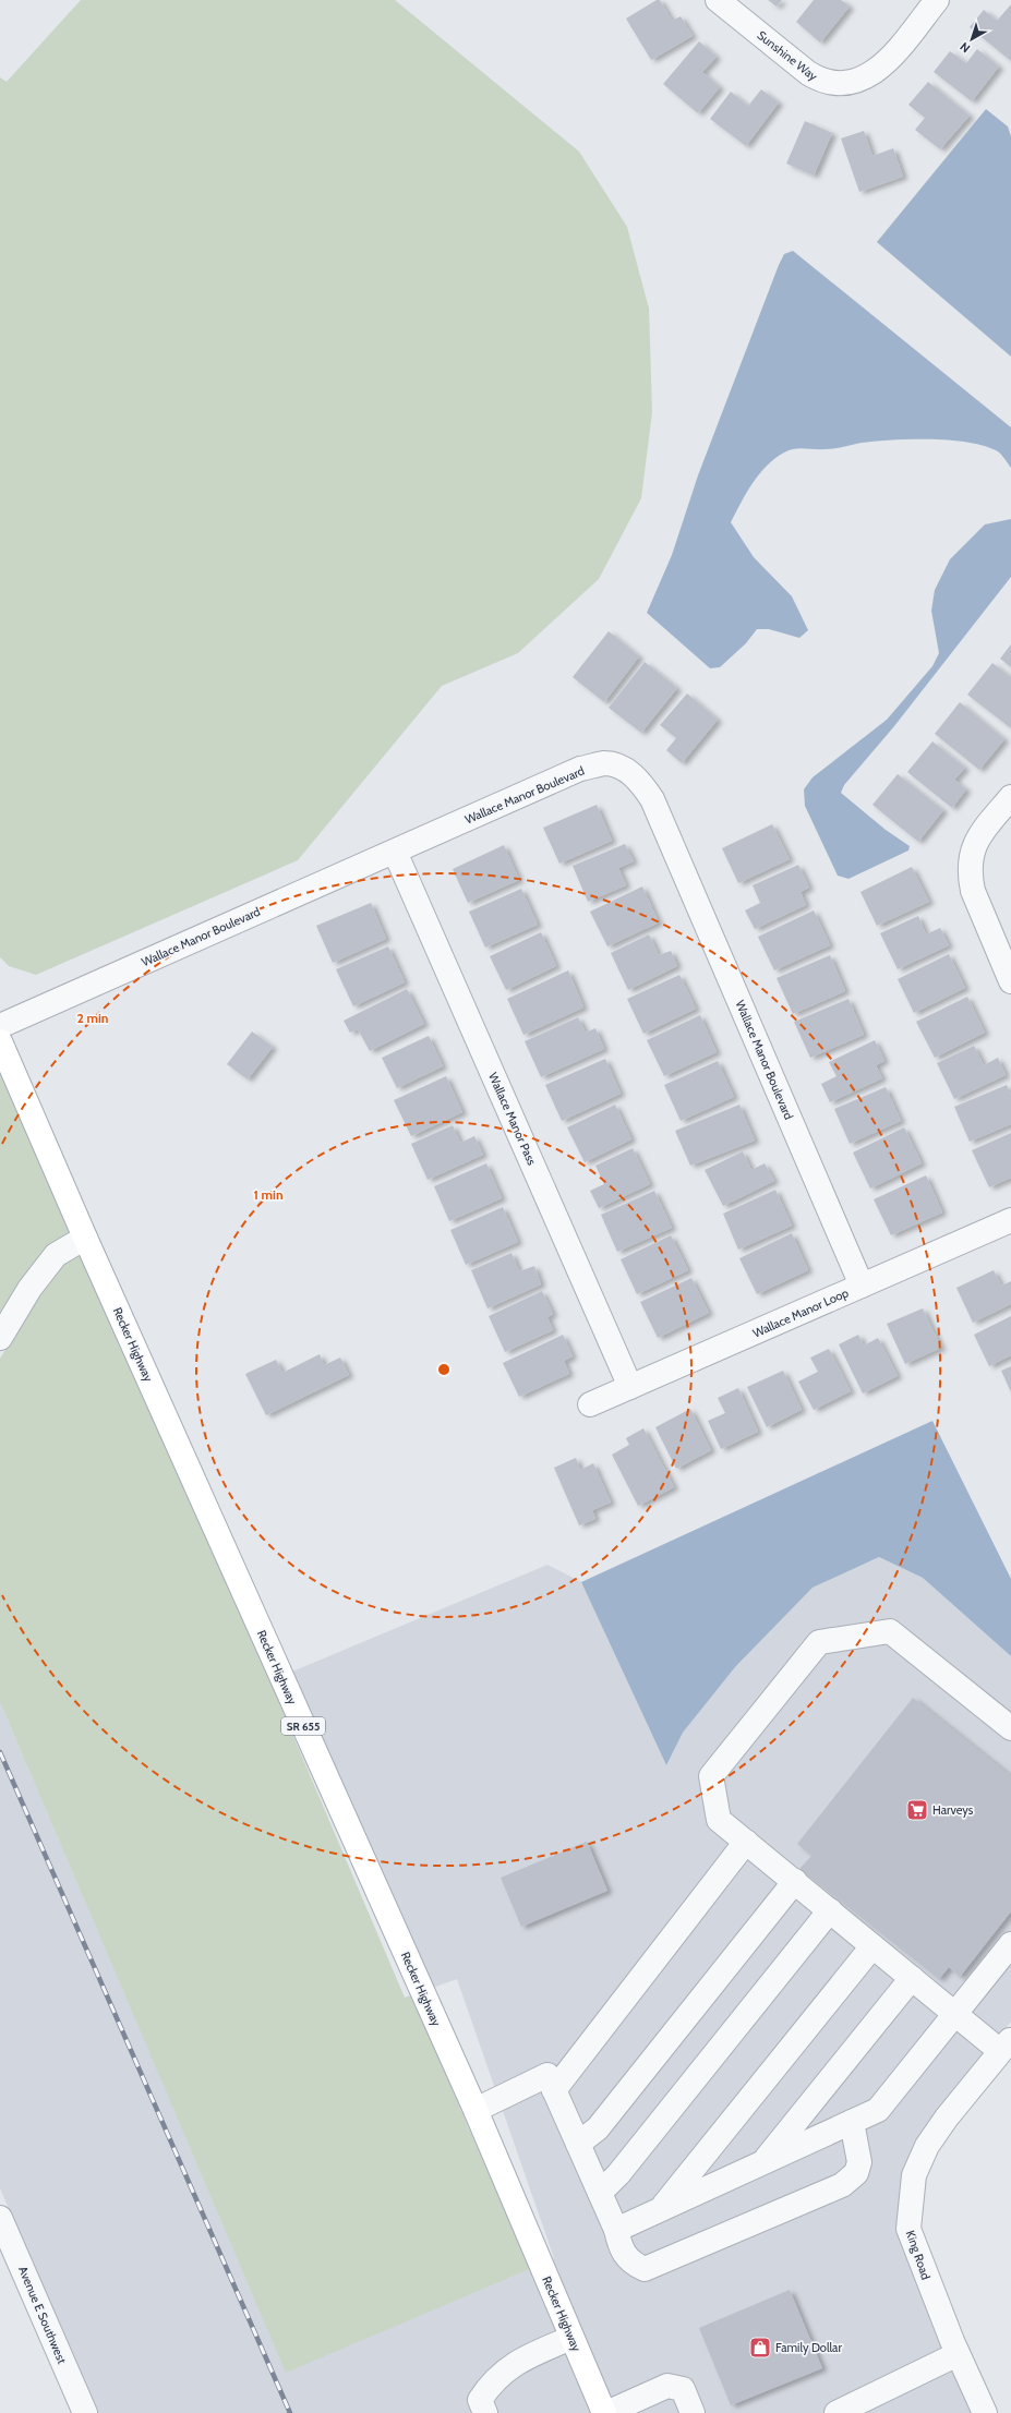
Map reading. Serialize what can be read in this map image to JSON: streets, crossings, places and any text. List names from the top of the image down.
{
  "streets": {
    "main road": ["Recker Highway", "SR 655"],
    "street": [
      "Sunshine Way",
      "Wallace Manor Boulevard",
      "Wallace Manor Pass",
      "Wallace Manor Loop",
      "King Road",
      "Avenue E Southwest"
    ]
  },
  "crossings": [
    ["Wallace Manor Boulevard", "Wallace Manor Pass"],
    ["Wallace Manor Boulevard", "Wallace Manor Loop"],
    ["Wallace Manor Pass", "Wallace Manor Loop"]
  ],
  "places": {
    "supermarket": ["Harveys"],
    "shop": ["Family Dollar"]
  },
  "north": "bottom left",
  "rings": ["2 min", "1 min"]
}
